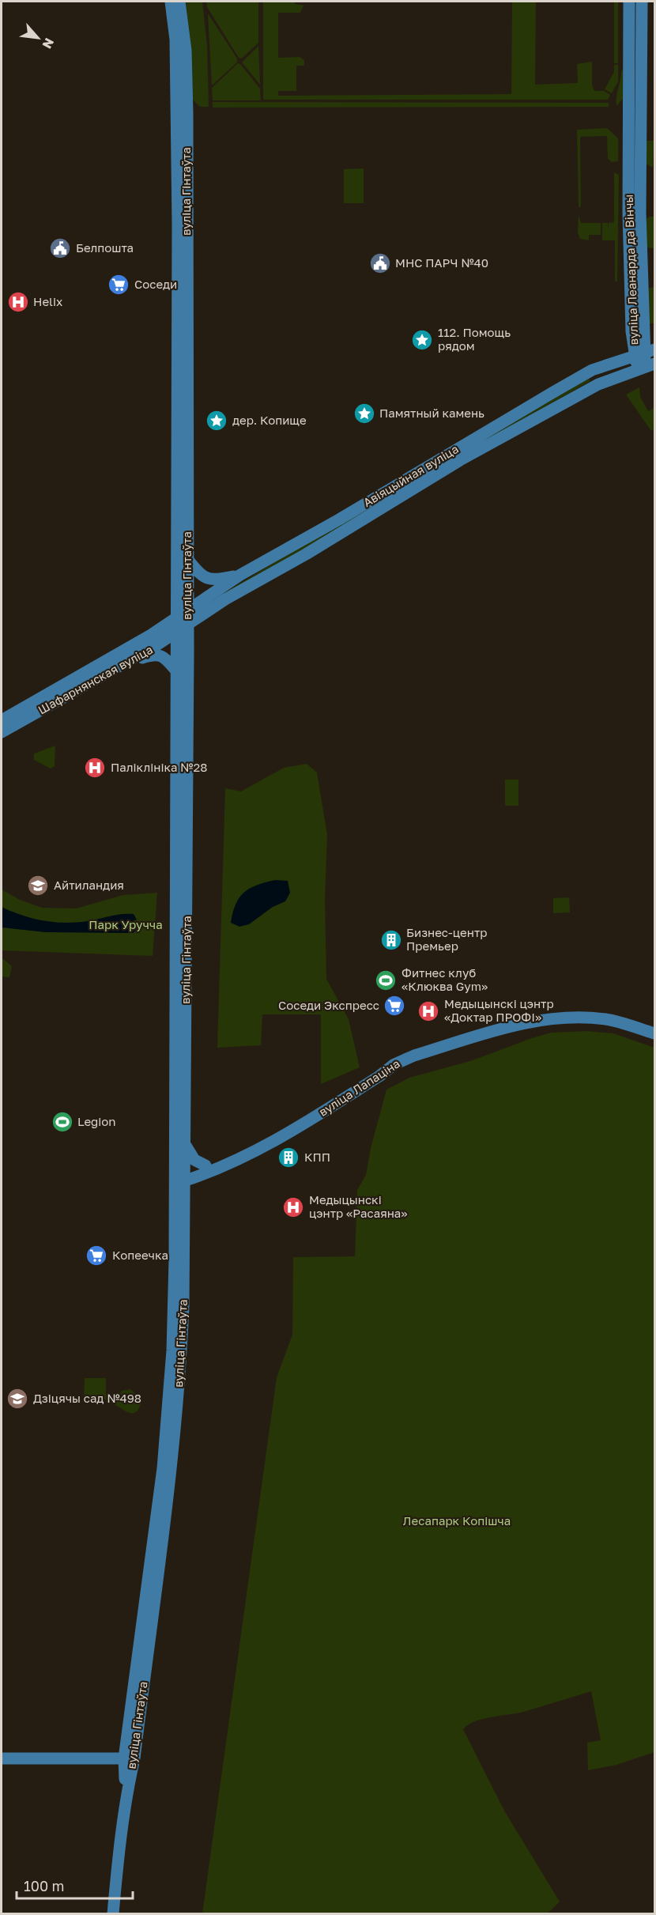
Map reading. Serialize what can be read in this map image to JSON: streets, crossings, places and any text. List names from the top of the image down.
{
  "streets": {
    "main road": [
      "вуліца Гінтаўта",
      "вуліца Леанарда да Вінчы",
      "Авіяцыйная вуліца",
      "Шафарнянская вуліца",
      "вуліца Лапаціна"
    ]
  },
  "crossings": [
    ["вуліца Гінтаўта", "Авіяцыйная вуліца"],
    ["вуліца Гінтаўта", "Шафарнянская вуліца"],
    ["вуліца Гінтаўта", "вуліца Лапаціна"],
    ["вуліца Леанарда да Вінчы", "Авіяцыйная вуліца"],
    ["Авіяцыйная вуліца", "Шафарнянская вуліца"]
  ],
  "parks": ["Парк Уручча", "Лесапарк Копішча"],
  "places": {
    "public building": ["Белпошта", "МНС ПАРЧ №40"],
    "supermarket": ["Соседи", "Соседи Экспресс", "Копеечка"],
    "hospital": [
      "Helix",
      "Паліклініка №28",
      "Медыцынскі цэнтр «Доктар ПРОФІ»",
      "Медыцынскі цэнтр «Расаяна»"
    ],
    "place": ["112. Помощь рядом", "Памятный камень", "дер. Копище"],
    "school or university": ["Айтиландия", "Дзіцячы сад №498"],
    "building": ["Бизнес-центр Премьер", "КПП"],
    "sports": ["Фитнес клуб «Клюква Gym»", "Legion"]
  },
  "scale_bar": "100 m",
  "north": "bottom right"
}
